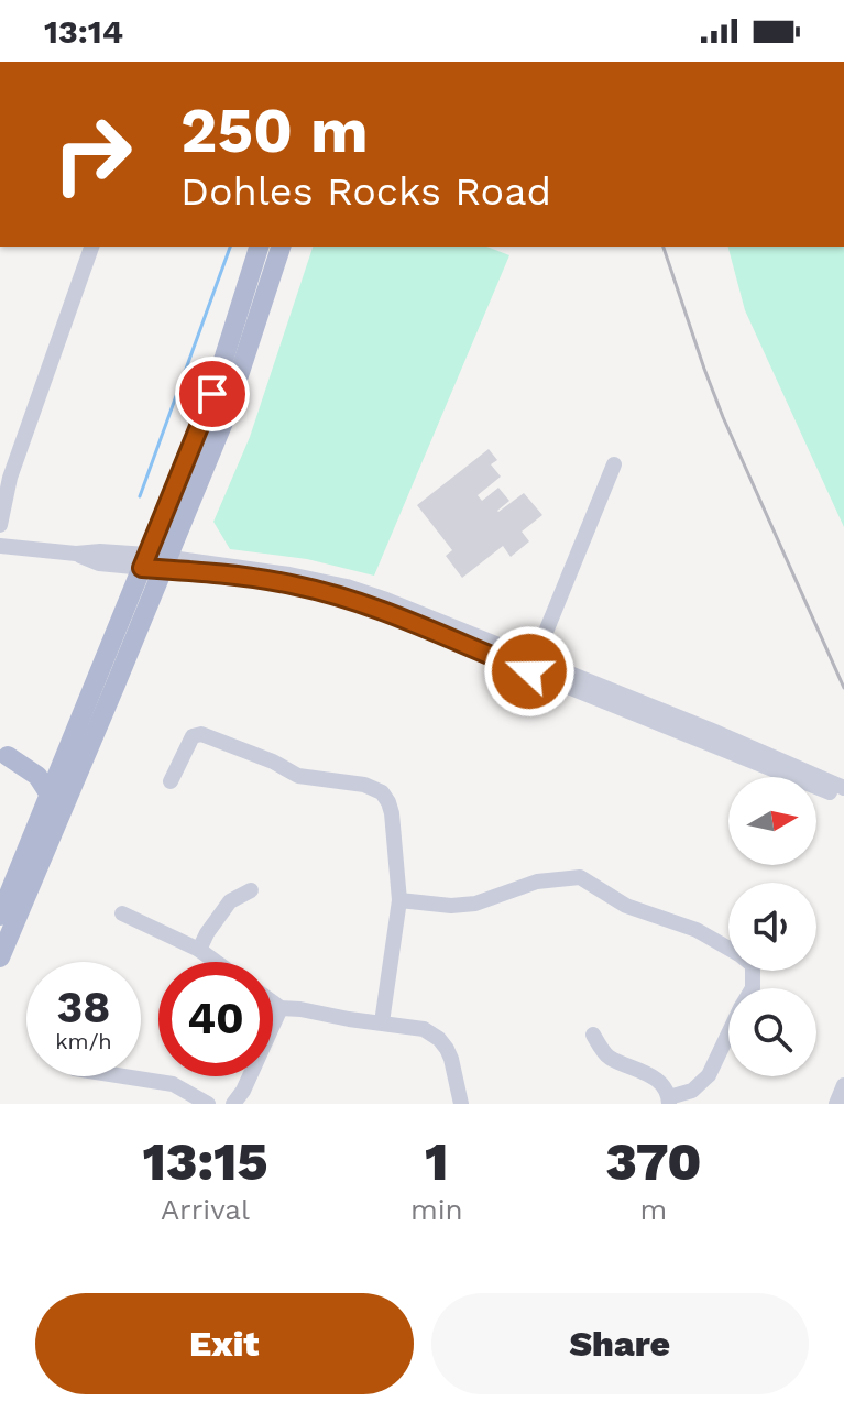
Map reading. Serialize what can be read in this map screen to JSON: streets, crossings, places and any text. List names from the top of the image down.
{
  "north": "right",
  "page": {
    "status": "13:14",
    "turn": ["250 m", "Dohles Rocks Road"],
    "speed": "38 km/h",
    "limit": "40",
    "eta": [
      "13:15",
      "Arrival",
      "1",
      "min",
      "370",
      "m"
    ],
    "buttons": ["Exit", "Share"]
  }
}
